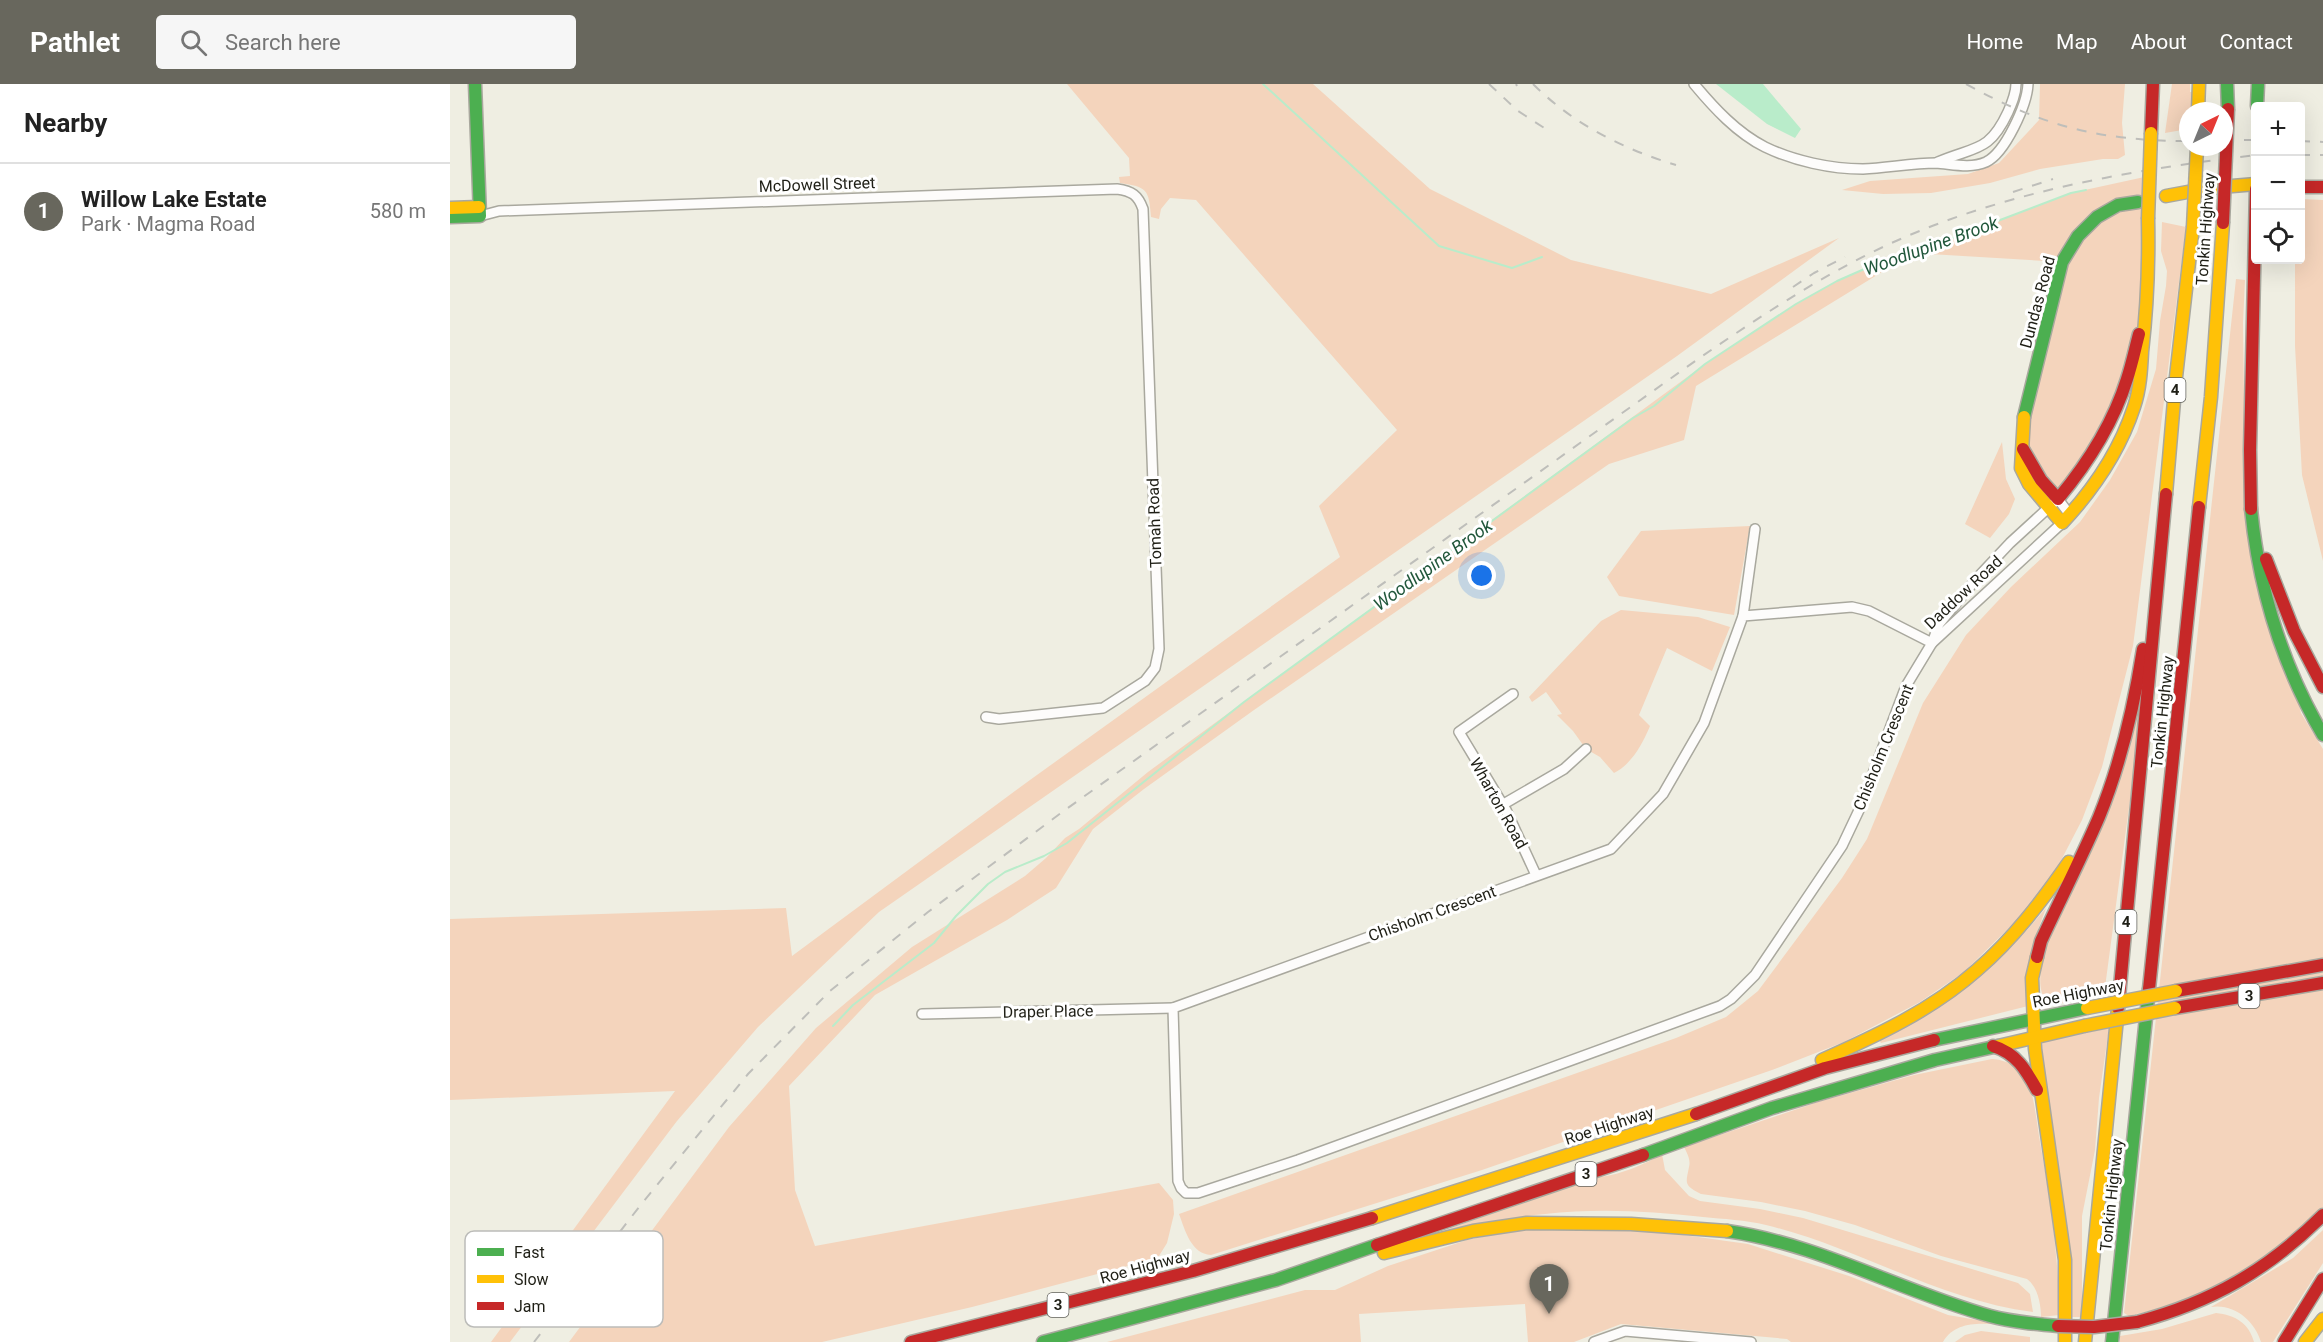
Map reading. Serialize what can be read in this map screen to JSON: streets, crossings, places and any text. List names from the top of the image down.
{
  "streets": {
    "main road": [
      "McDowell Street",
      "Tonkin Highway",
      "Dundas Road",
      "4",
      "Daddow Road",
      "Roe Highway",
      "3"
    ],
    "street": [
      "Tomah Road",
      "Chisholm Crescent",
      "Wharton Road",
      "Draper Place"
    ]
  },
  "crossings": [
    ["McDowell Street", "Tomah Road"],
    ["Dundas Road", "Daddow Road"],
    ["Daddow Road", "Chisholm Crescent"],
    ["Chisholm Crescent", "Wharton Road"],
    ["Chisholm Crescent", "Draper Place"]
  ],
  "water": ["Woodlupine Brook"],
  "legend": ["Fast", "Slow", "Jam"],
  "north": "top right",
  "page": {
    "header": "Pathlet",
    "search": "Search here",
    "nav": [
      "Home",
      "Map",
      "About",
      "Contact"
    ],
    "heading": "Nearby",
    "map_buttons": ["+", "−"],
    "list": [
      {
        "mark": "1",
        "name": "Willow Lake Estate",
        "note": "Park · Magma Road",
        "value": "580 m"
      }
    ],
    "pins": "1"
  }
}
